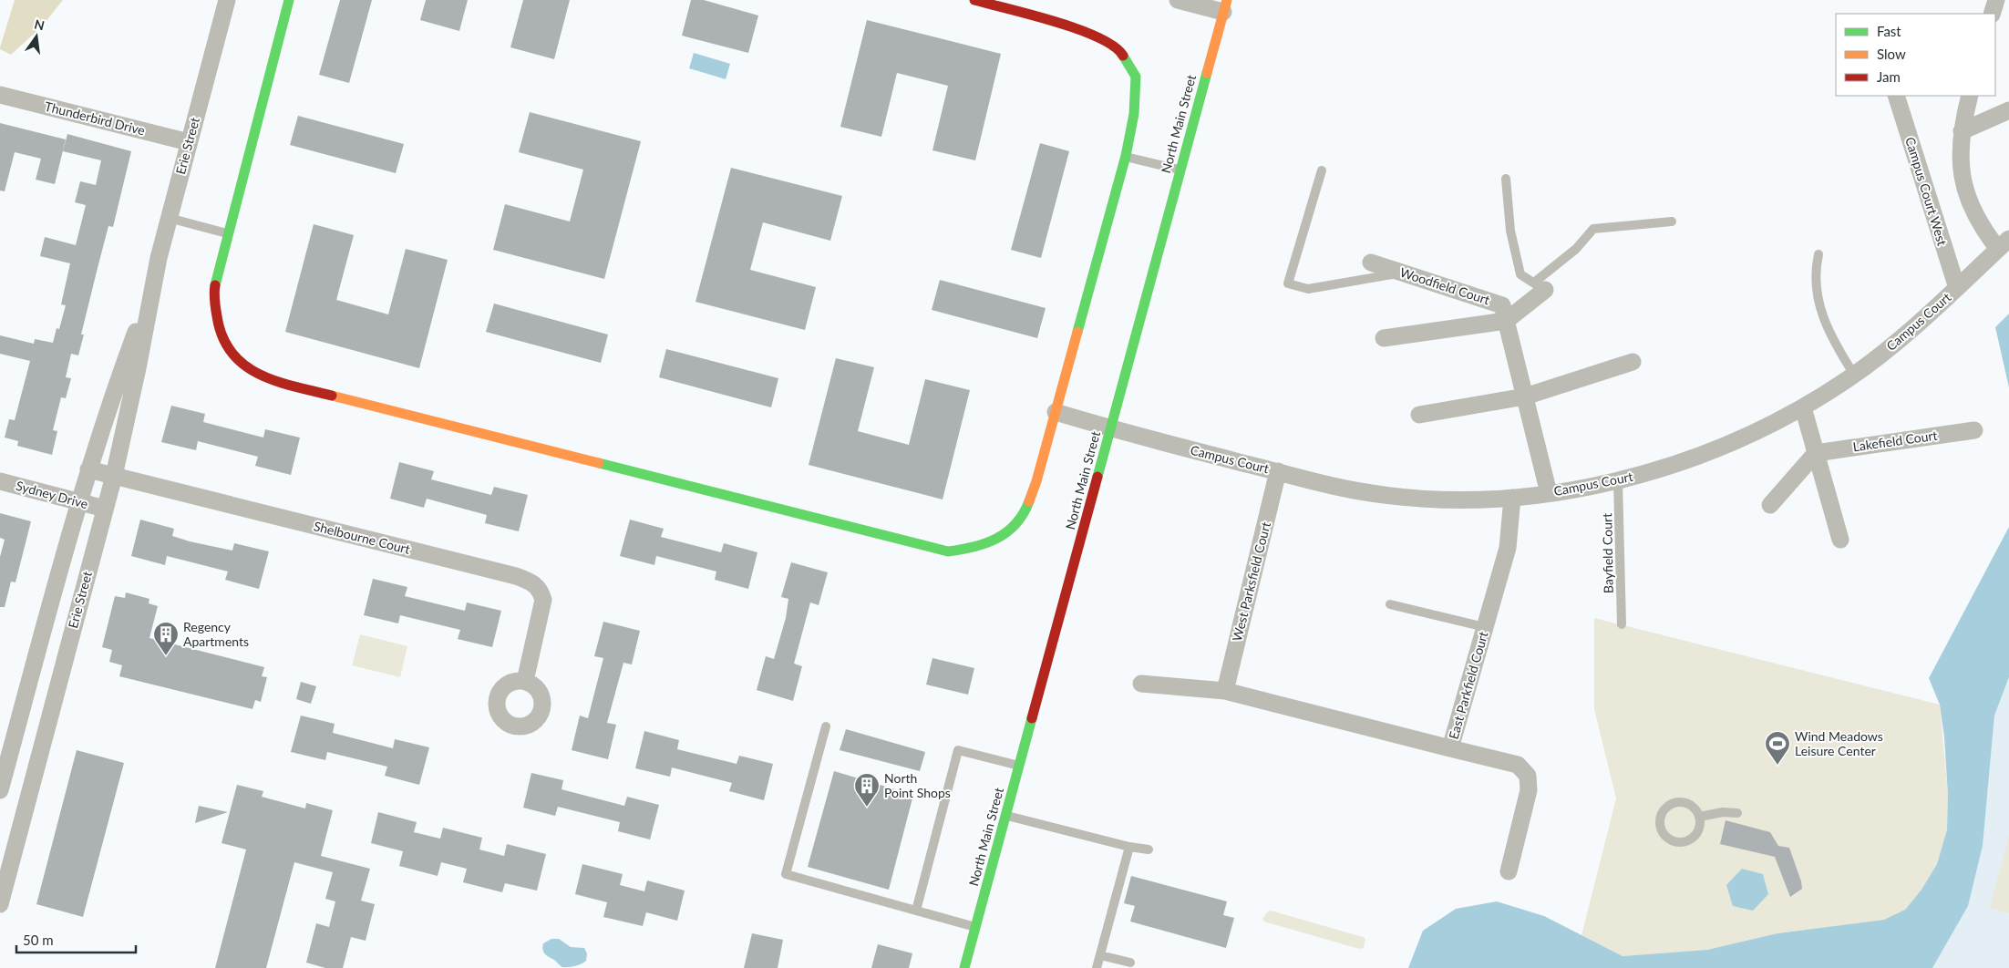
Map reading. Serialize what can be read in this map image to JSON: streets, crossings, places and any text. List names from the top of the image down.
{
  "streets": {
    "street": [
      "Thunderbird Drive",
      "North Main Street",
      "Erie Street",
      "Campus Court West",
      "Woodfield Court",
      "Campus Court",
      "Lakefield Court",
      "Sydney Drive",
      "Shelbourne Court",
      "West Parksfield Court",
      "East Parkfield Court"
    ],
    "lane": ["Bayfield Court"]
  },
  "crossings": [
    ["Thunderbird Drive", "Erie Street"],
    ["North Main Street", "Campus Court"],
    ["Erie Street", "Sydney Drive"],
    ["Erie Street", "Shelbourne Court"],
    ["Campus Court West", "Campus Court"],
    ["Woodfield Court", "Campus Court"],
    ["Campus Court", "Bayfield Court"],
    ["Campus Court", "West Parksfield Court"],
    ["Campus Court", "East Parkfield Court"]
  ],
  "places": {
    "building": ["Regency Apartments", "North Point Shops"],
    "sports": ["Wind Meadows Leisure Center"]
  },
  "legend": ["Fast", "Slow", "Jam"],
  "scale_bar": "50 m",
  "north": "top"
}
